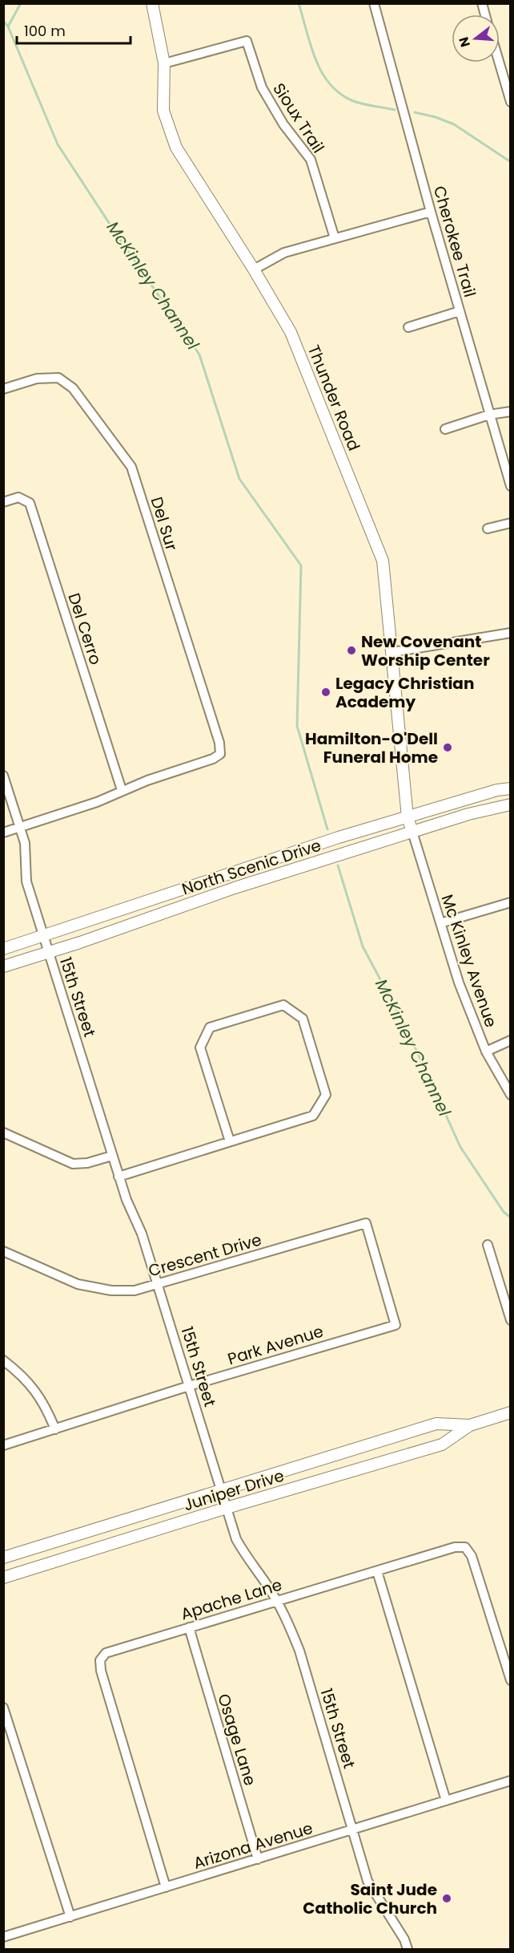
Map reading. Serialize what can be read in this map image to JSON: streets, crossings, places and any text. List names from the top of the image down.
{
  "streets": {
    "street": [
      "Sioux Trail",
      "Cherokee Trail",
      "Thunder Road",
      "Del Sur",
      "Del Cerro",
      "North Scenic Drive",
      "Mc Kinley Avenue",
      "15th Street",
      "Crescent Drive",
      "Park Avenue",
      "Juniper Drive",
      "Apache Lane",
      "Osage Lane",
      "Arizona Avenue"
    ]
  },
  "crossings": [
    ["Sioux Trail", "Thunder Road"],
    ["Thunder Road", "North Scenic Drive"],
    ["Thunder Road", "Mc Kinley Avenue"],
    ["Del Sur", "Del Cerro"],
    ["North Scenic Drive", "Mc Kinley Avenue"],
    ["North Scenic Drive", "15th Street"],
    ["15th Street", "Crescent Drive"],
    ["15th Street", "Park Avenue"],
    ["15th Street", "Juniper Drive"],
    ["15th Street", "Apache Lane"],
    ["15th Street", "Arizona Avenue"],
    ["Crescent Drive", "Park Avenue"],
    ["Apache Lane", "Osage Lane"],
    ["Apache Lane", "Arizona Avenue"],
    ["Osage Lane", "Arizona Avenue"]
  ],
  "water": ["McKinley Channel"],
  "places": [
    "New Covenant Worship Center",
    "Legacy Christian Academy",
    "Hamilton-O'Dell Funeral Home",
    "Saint Jude Catholic Church"
  ],
  "scale_bar": "100 m",
  "north": "left"
}
